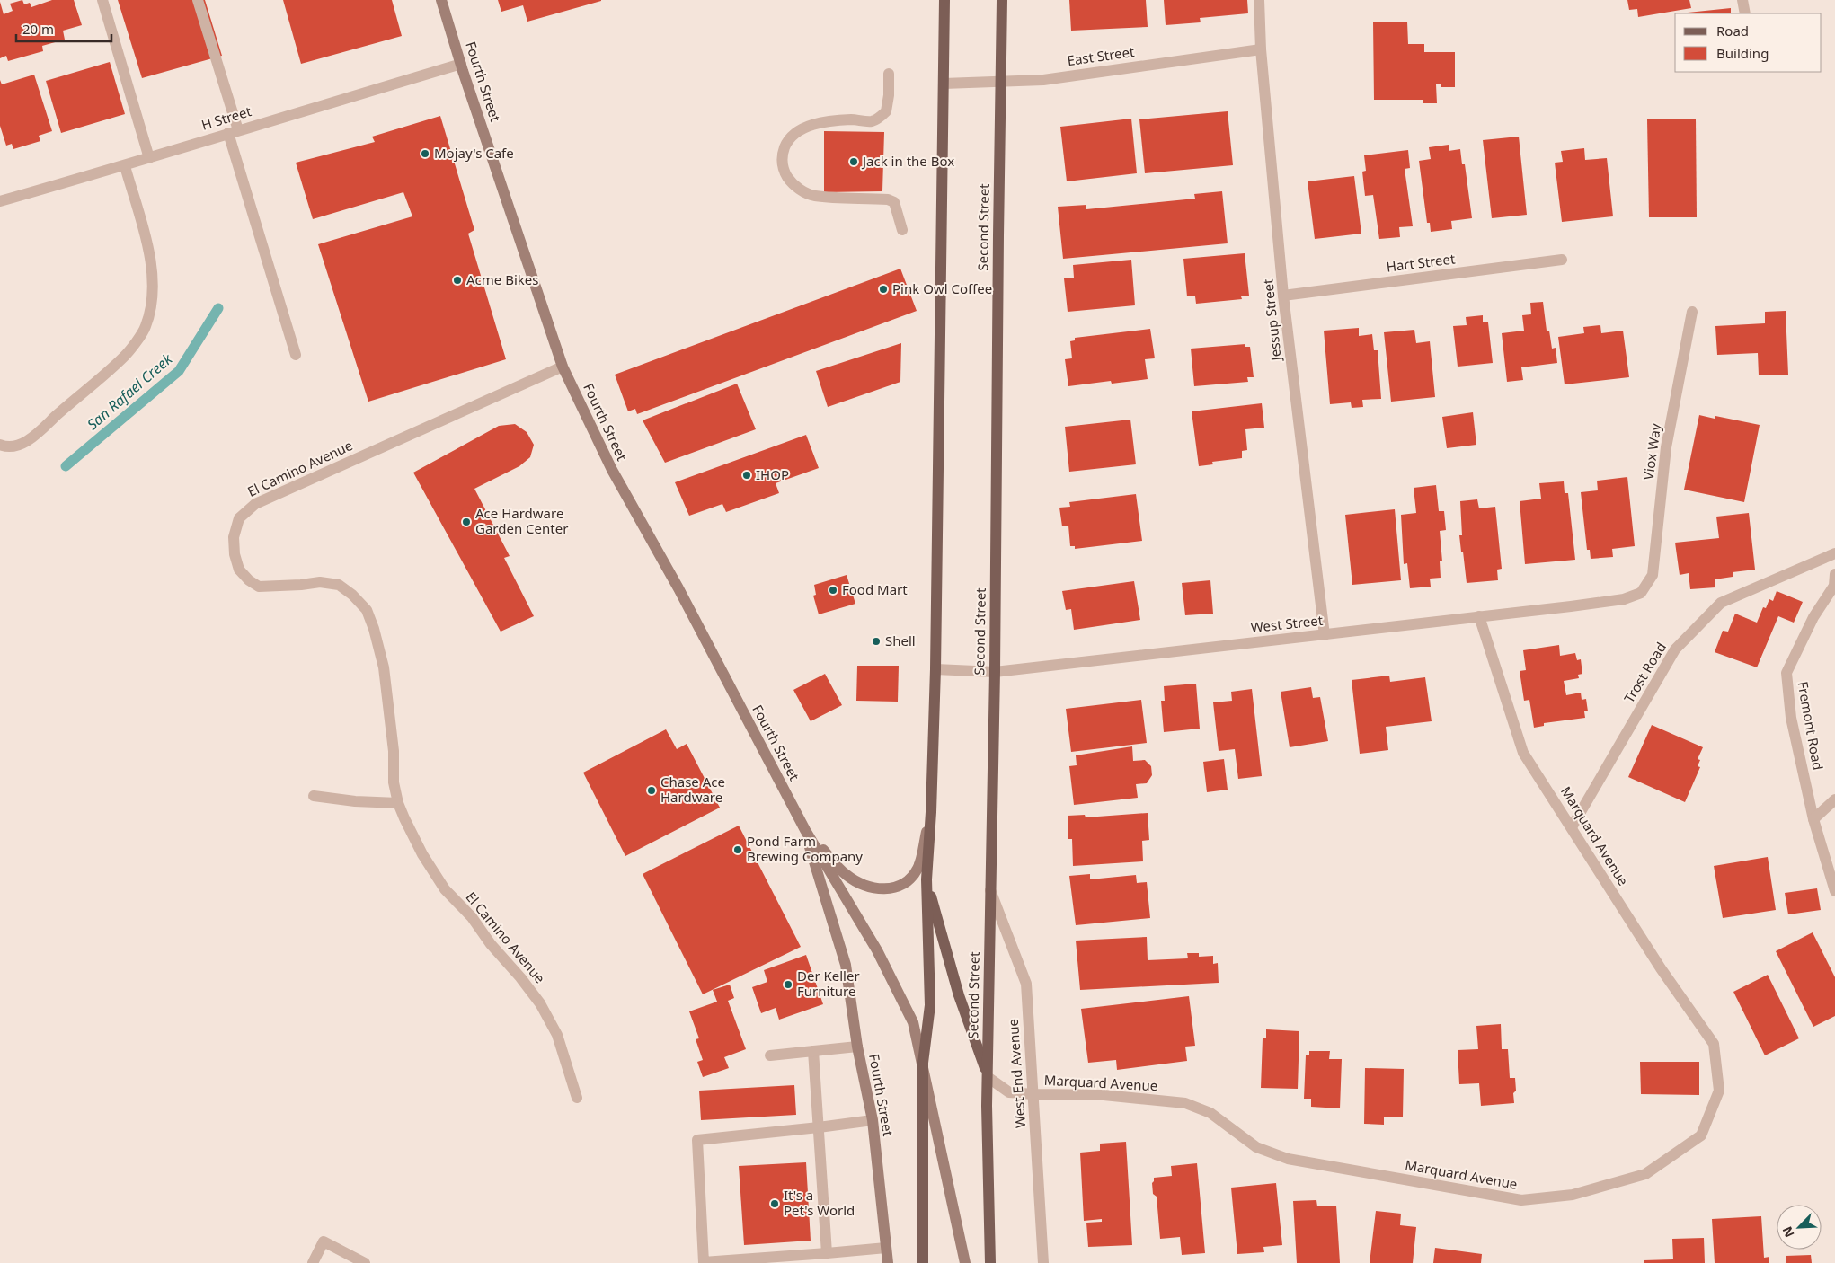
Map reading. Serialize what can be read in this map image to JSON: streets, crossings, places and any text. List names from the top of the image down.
{
  "streets": {
    "main road": ["Fourth Street", "Second Street"],
    "street": [
      "East Street",
      "H Street",
      "Hart Street",
      "Jessup Street",
      "Viox Way",
      "El Camino Avenue",
      "West Street",
      "Trost Road",
      "Fremont Road",
      "Marquard Avenue",
      "West End Avenue"
    ]
  },
  "crossings": [
    ["East Street", "Second Street"],
    ["East Street", "Jessup Street"],
    ["Fourth Street", "H Street"],
    ["Fourth Street", "El Camino Avenue"],
    ["Second Street", "West Street"],
    ["Second Street", "Marquard Avenue"],
    ["Second Street", "West End Avenue"],
    ["Hart Street", "Jessup Street"],
    ["Jessup Street", "West Street"],
    ["Viox Way", "West Street"],
    ["West Street", "Marquard Avenue"],
    ["Trost Road", "Marquard Avenue"],
    ["Marquard Avenue", "West End Avenue"]
  ],
  "water": ["San Rafael Creek"],
  "places": [
    "Mojay's Cafe",
    "Jack in the Box",
    "Acme Bikes",
    "Pink Owl Coffee",
    "IHOP",
    "Ace Hardware Garden Center",
    "Food Mart",
    "Shell",
    "Chase Ace Hardware",
    "Pond Farm Brewing Company",
    "Der Keller Furniture",
    "It's a Pet's World"
  ],
  "legend": ["Road", "Building"],
  "scale_bar": "20 m",
  "north": "bottom left"
}
